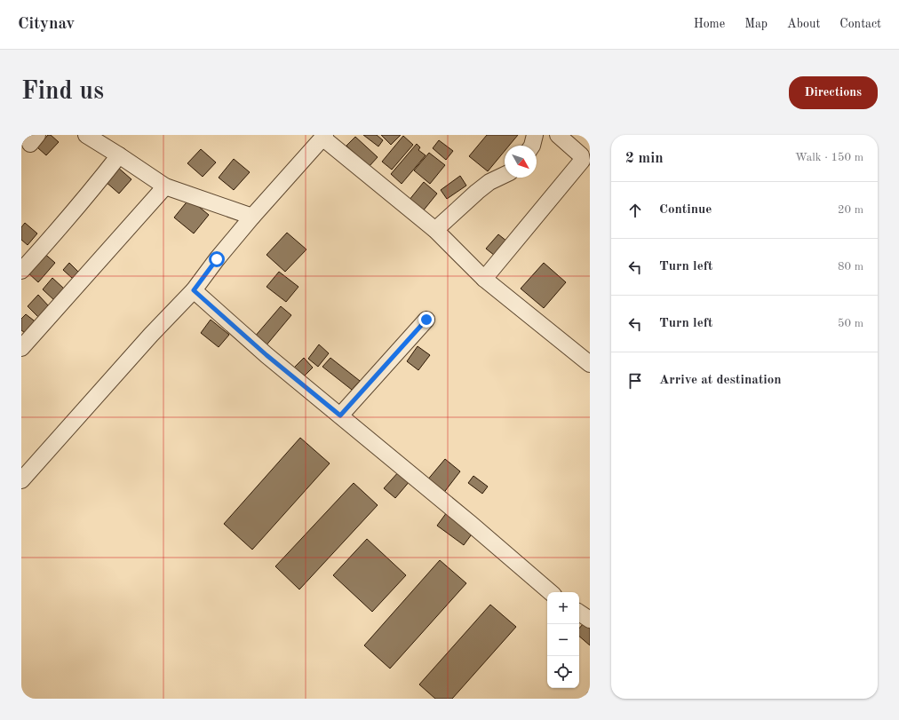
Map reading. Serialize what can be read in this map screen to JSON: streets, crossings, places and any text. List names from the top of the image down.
{
  "north": "bottom right",
  "page": {
    "header": "Citynav",
    "nav": [
      "Home",
      "Map",
      "About",
      "Contact"
    ],
    "buttons": "Directions",
    "title": "Find us",
    "heading": ["2 min", "Walk · 150 m"],
    "list": [
      ["Continue", "20 m"],
      ["Turn left", "80 m"],
      ["Turn left", "50 m"],
      "Arrive at destination"
    ],
    "map_buttons": ["+", "−"]
  }
}
